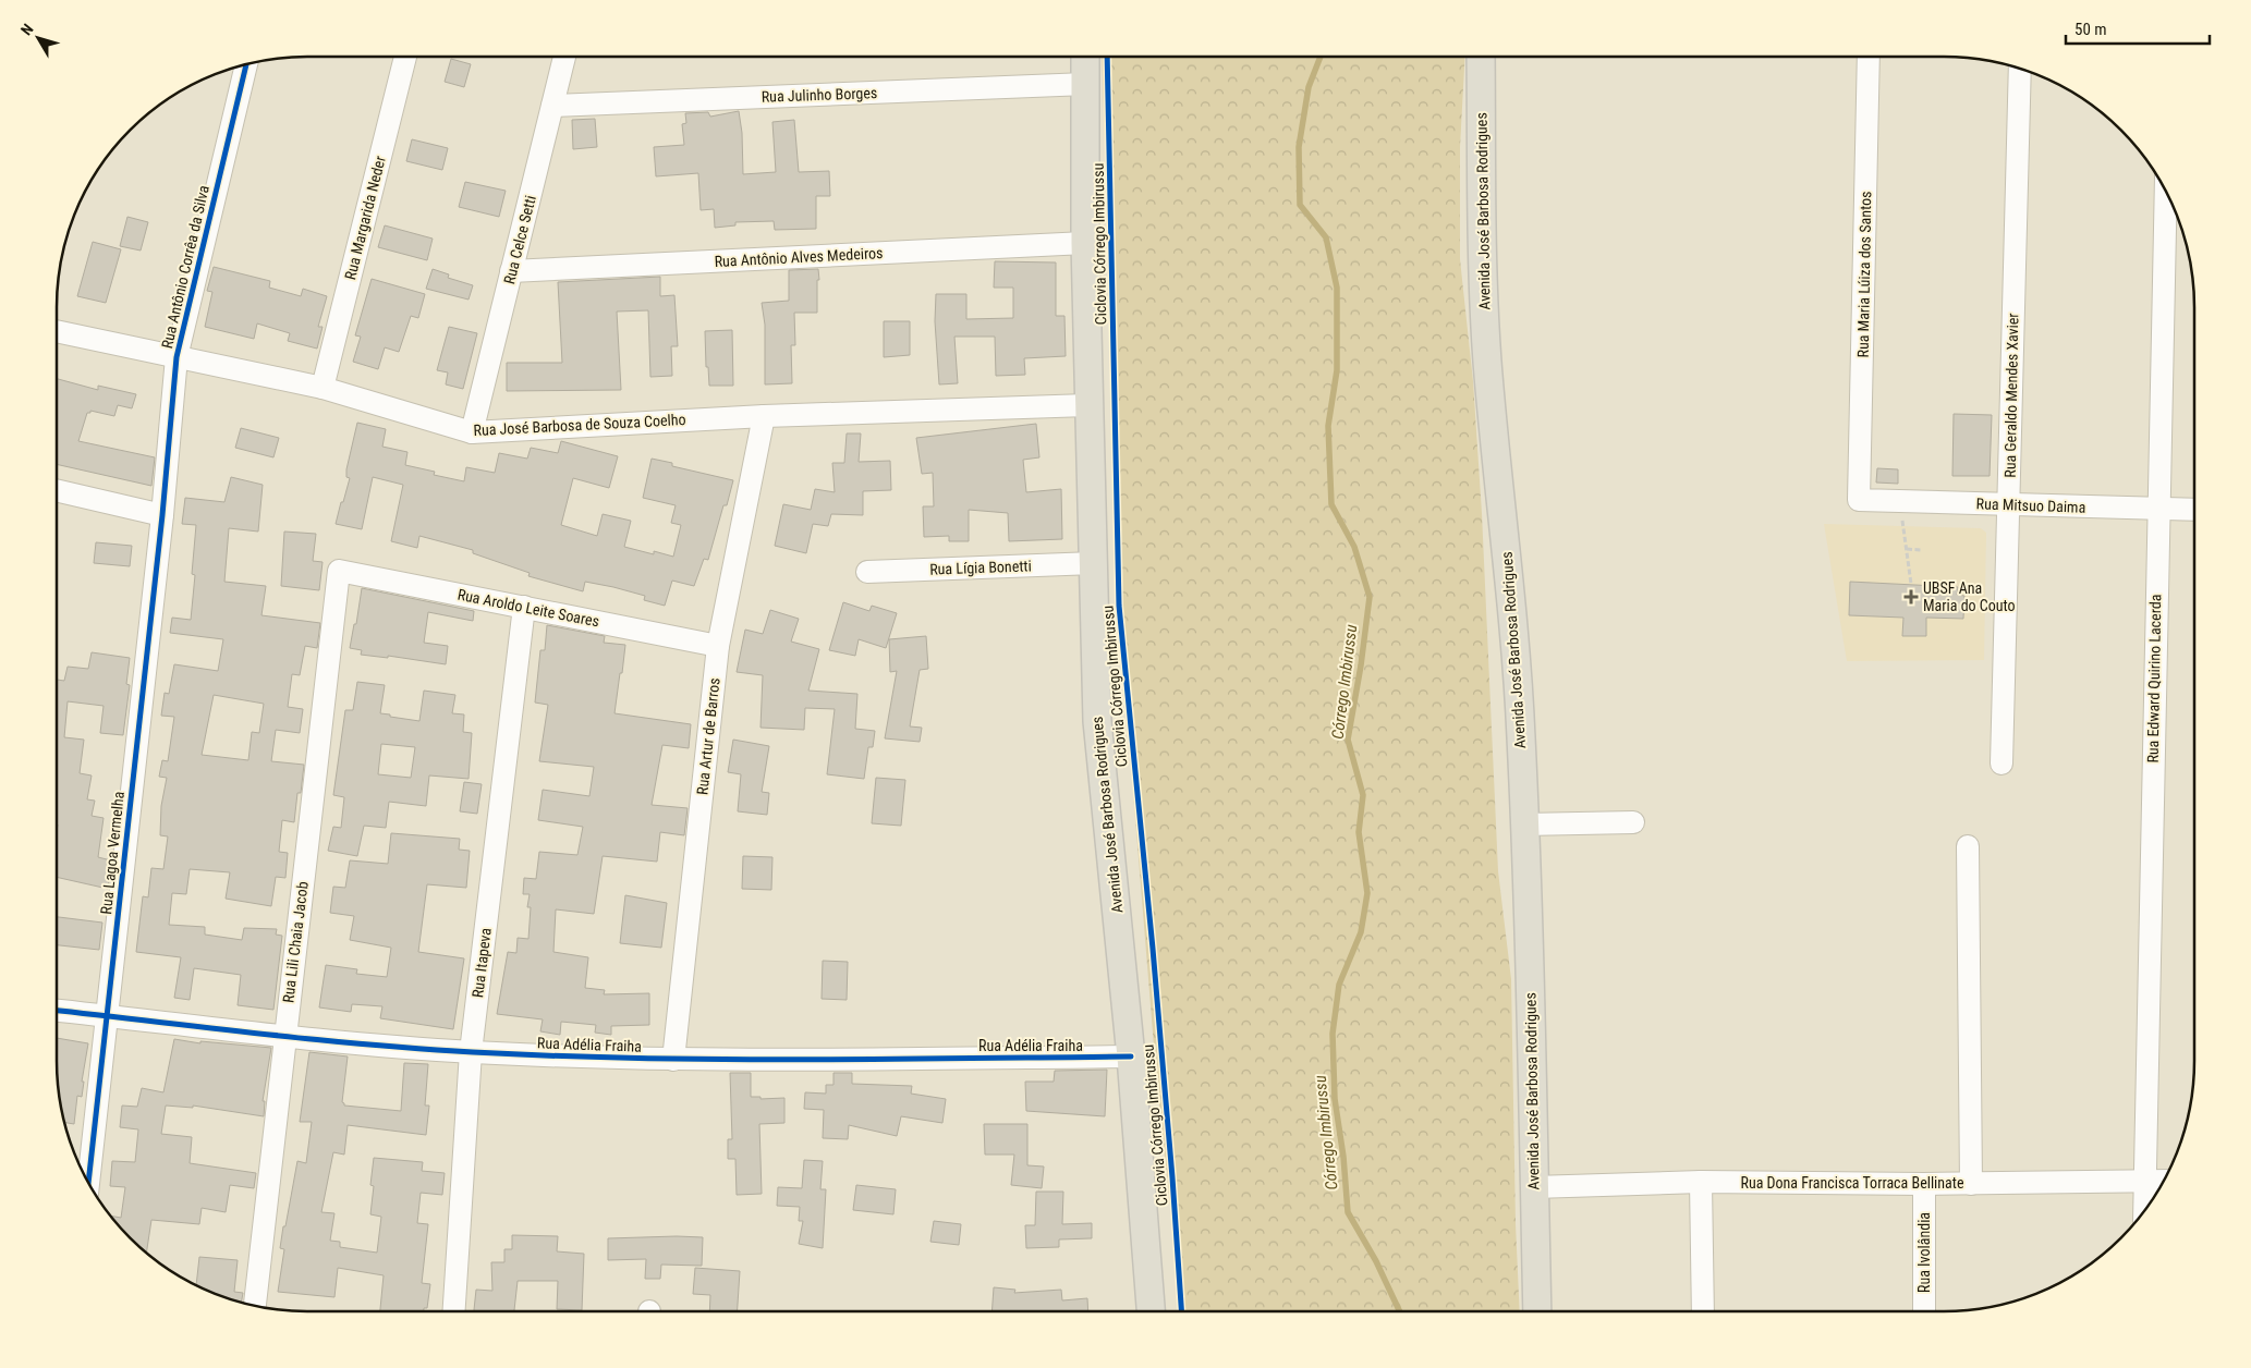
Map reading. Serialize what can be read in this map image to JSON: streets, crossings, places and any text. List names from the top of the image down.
{
  "streets": {
    "main road": ["Avenida José Barbosa Rodrigues"],
    "street": [
      "Rua Julinho Borges",
      "Rua Margarida Neder",
      "Rua Celce Setti",
      "Rua Antônio Alves Medeiros",
      "Rua Antônio Corrêa da Silva",
      "Rua Maria Lúiza dos Santos",
      "Rua Geraldo Mendes Xavier",
      "Rua José Barbosa de Souza Coelho",
      "Rua Mitsuo Daima",
      "Rua Lígia Bonetti",
      "Rua Aroldo Leite Soares",
      "Rua Edward Quirino Lacerda",
      "Rua Artur de Barros",
      "Rua Lagoa Vermelha",
      "Rua Lili Chaia Jacob",
      "Rua Itapeva",
      "Rua Adélia Fraiha",
      "Rua Dona Francisca Torraca Bellinate",
      "Rua Ivolândia"
    ],
    "cycle path": ["Ciclovia Córrego Imbirussu"]
  },
  "crossings": [
    ["Rua Julinho Borges", "Avenida José Barbosa Rodrigues"],
    ["Rua Julinho Borges", "Rua Celce Setti"],
    ["Avenida José Barbosa Rodrigues", "Rua Antônio Alves Medeiros"],
    ["Avenida José Barbosa Rodrigues", "Rua José Barbosa de Souza Coelho"],
    ["Avenida José Barbosa Rodrigues", "Rua Lígia Bonetti"],
    ["Avenida José Barbosa Rodrigues", "Rua Adélia Fraiha"],
    ["Avenida José Barbosa Rodrigues", "Rua Dona Francisca Torraca Bellinate"],
    ["Rua Margarida Neder", "Rua José Barbosa de Souza Coelho"],
    ["Rua Celce Setti", "Rua Antônio Alves Medeiros"],
    ["Rua Celce Setti", "Rua José Barbosa de Souza Coelho"],
    ["Rua Antônio Corrêa da Silva", "Rua José Barbosa de Souza Coelho"],
    ["Rua Antônio Corrêa da Silva", "Rua Lagoa Vermelha"],
    ["Rua Maria Lúiza dos Santos", "Rua Mitsuo Daima"],
    ["Rua Geraldo Mendes Xavier", "Rua Mitsuo Daima"],
    ["Rua José Barbosa de Souza Coelho", "Rua Artur de Barros"],
    ["Rua Mitsuo Daima", "Rua Edward Quirino Lacerda"],
    ["Rua Aroldo Leite Soares", "Rua Artur de Barros"],
    ["Rua Aroldo Leite Soares", "Rua Lili Chaia Jacob"],
    ["Rua Aroldo Leite Soares", "Rua Itapeva"],
    ["Rua Edward Quirino Lacerda", "Rua Dona Francisca Torraca Bellinate"],
    ["Rua Artur de Barros", "Rua Adélia Fraiha"],
    ["Rua Lagoa Vermelha", "Rua Adélia Fraiha"],
    ["Rua Lili Chaia Jacob", "Rua Adélia Fraiha"],
    ["Rua Itapeva", "Rua Adélia Fraiha"],
    ["Rua Dona Francisca Torraca Bellinate", "Rua Ivolândia"]
  ],
  "water": ["Córrego Imbirussu"],
  "places": {
    "health": ["UBSF Ana Maria do Couto"]
  },
  "scale_bar": "50 m",
  "north": "top left"
}
